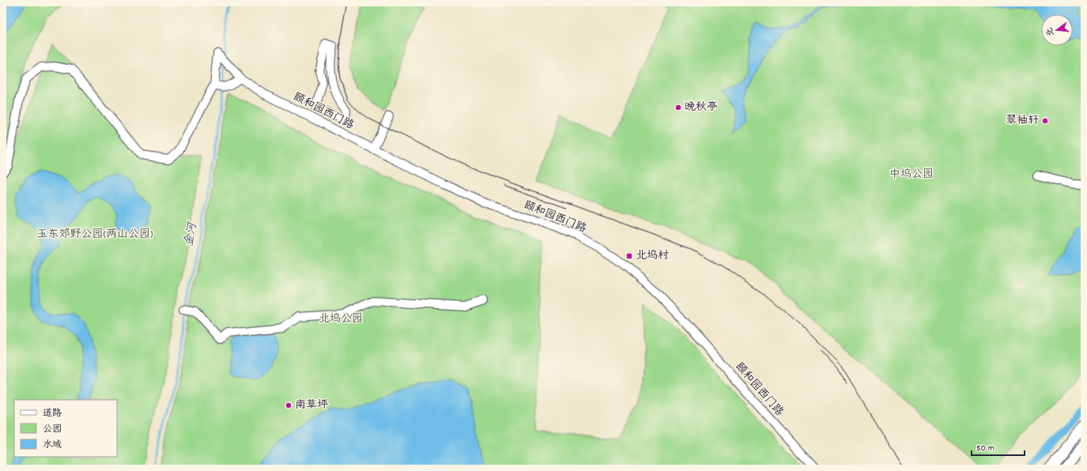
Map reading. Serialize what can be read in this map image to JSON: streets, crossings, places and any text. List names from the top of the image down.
{
  "streets": {
    "street": ["颐和园西门路"]
  },
  "water": ["金河"],
  "parks": ["中坞公园", "玉东郊野公园(两山公园)", "北坞公园"],
  "places": {
    "other": ["晚秋亭", "翠袖轩", "南草坪"],
    "transit": ["北坞村"]
  },
  "legend": ["道路", "公园", "水域"],
  "scale_bar": "50 m",
  "north": "left"
}
